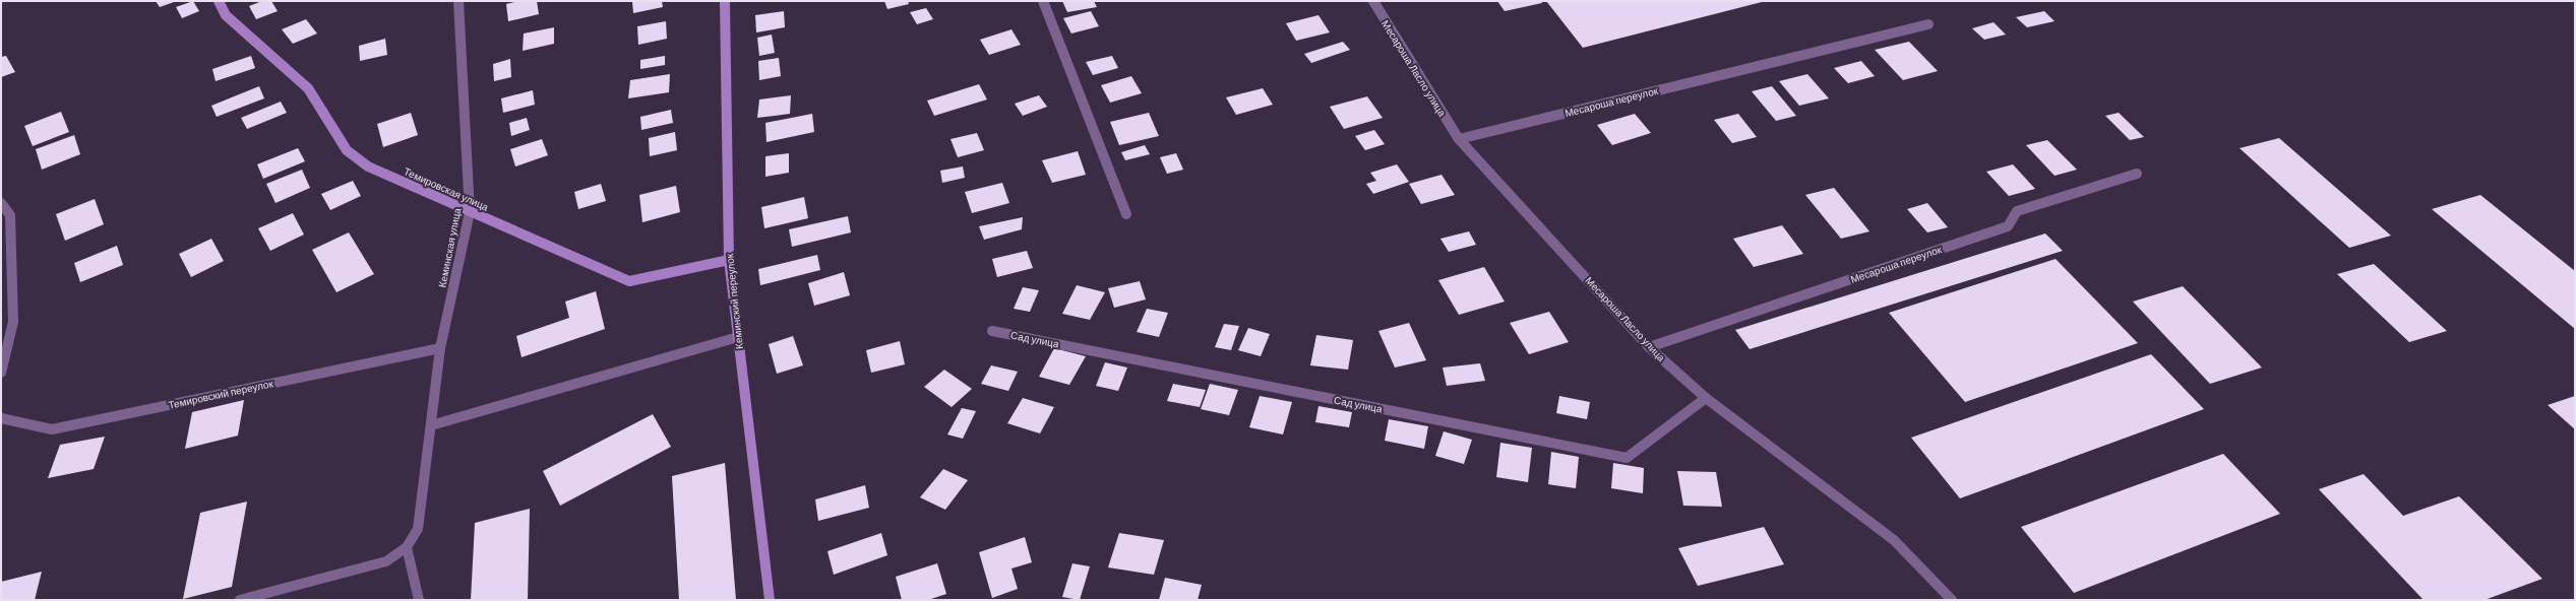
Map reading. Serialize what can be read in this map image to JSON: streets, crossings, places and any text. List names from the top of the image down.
{
  "streets": {
    "street": [
      "Месароша Ласло улица",
      "Месароша переулок",
      "Темировская улица",
      "Кеминская улица",
      "Кеминский переулок",
      "Сад улица",
      "Темировский переулок"
    ]
  },
  "crossings": [
    ["Месароша Ласло улица", "Месароша переулок"],
    ["Месароша Ласло улица", "Сад улица"],
    ["Темировская улица", "Кеминская улица"],
    ["Темировская улица", "Кеминский переулок"],
    ["Кеминская улица", "Темировский переулок"]
  ]
}
